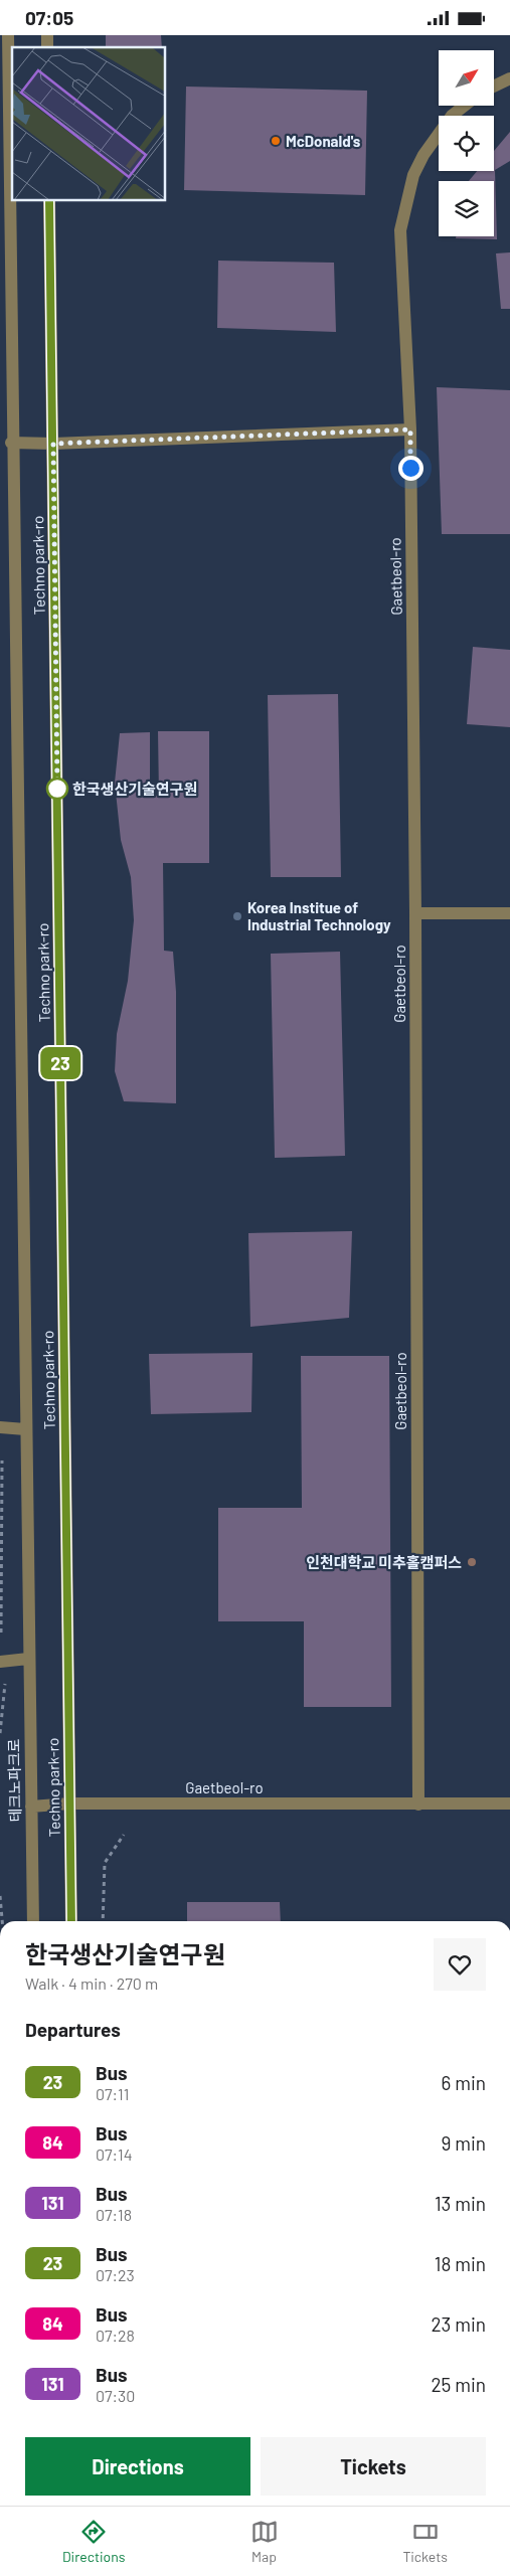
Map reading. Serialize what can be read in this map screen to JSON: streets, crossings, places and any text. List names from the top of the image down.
{
  "streets": {
    "street": ["Techno park-ro", "Gaetbeol-ro", "테크노파크로"]
  },
  "crossings": [
    ["Techno park-ro", "Gaetbeol-ro"],
    ["Gaetbeol-ro", "테크노파크로"]
  ],
  "places": [
    "McDonald's",
    "한국생산기술연구원",
    "Korea Institue of Industrial Technology",
    "인천대학교 미추홀캠퍼스"
  ],
  "lines": ["bus line 23"],
  "north": "top right",
  "page": {
    "status": "07:05",
    "on_map": "23",
    "heading": [
      ["한국생산기술연구원", "Walk · 4 min · 270 m"],
      "Departures"
    ],
    "list": [
      {
        "mark": "23",
        "name": "Bus",
        "note": "07:11",
        "value": "6 min"
      },
      {
        "mark": "84",
        "name": "Bus",
        "note": "07:14",
        "value": "9 min"
      },
      {
        "mark": "131",
        "name": "Bus",
        "note": "07:18",
        "value": "13 min"
      },
      {
        "mark": "23",
        "name": "Bus",
        "note": "07:23",
        "value": "18 min"
      },
      {
        "mark": "84",
        "name": "Bus",
        "note": "07:28",
        "value": "23 min"
      },
      {
        "mark": "131",
        "name": "Bus",
        "note": "07:30",
        "value": "25 min"
      }
    ],
    "buttons": ["Directions", "Tickets"],
    "tabs": ["Directions", "Map", "Tickets"]
  }
}
